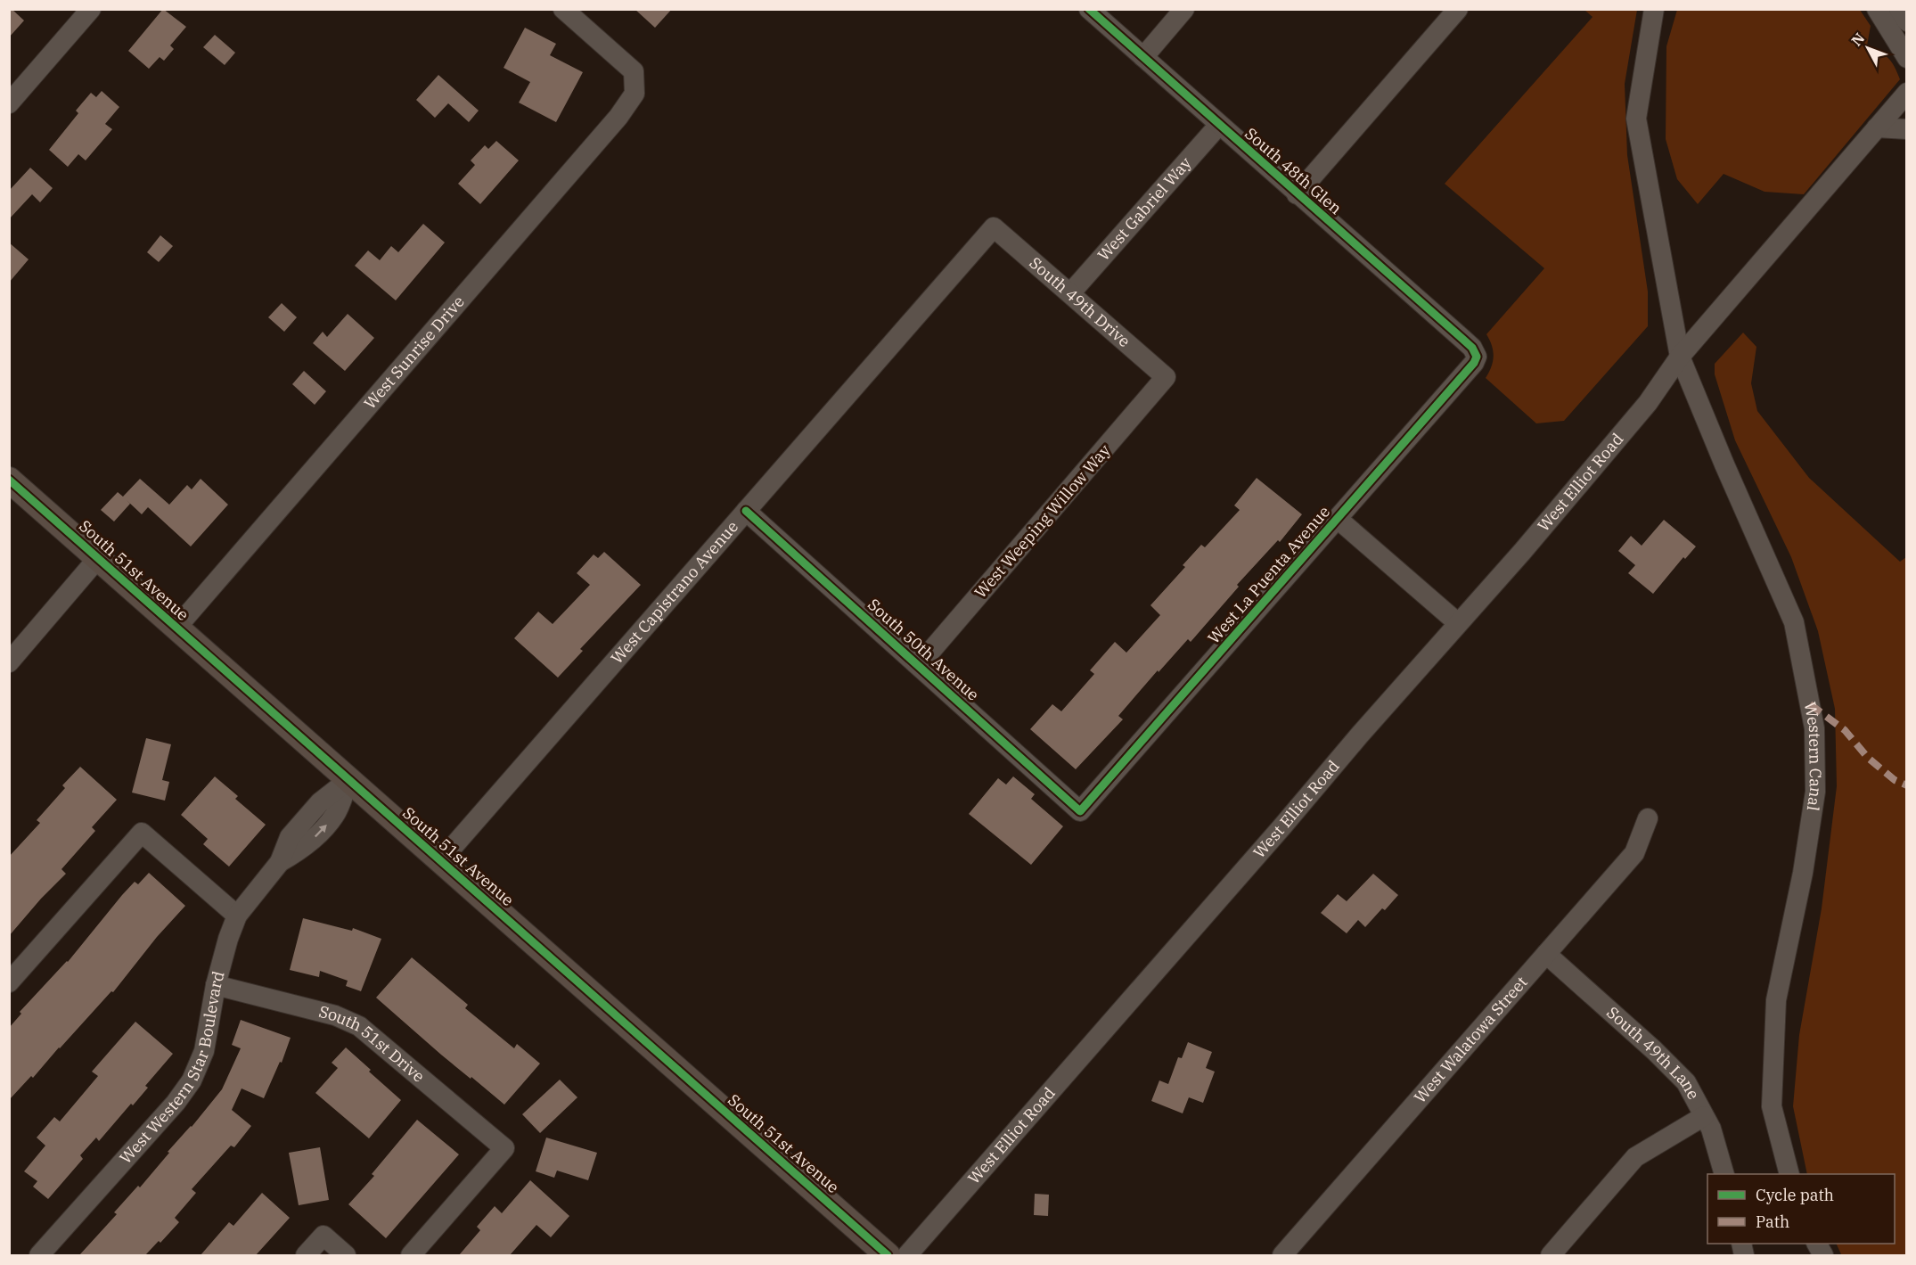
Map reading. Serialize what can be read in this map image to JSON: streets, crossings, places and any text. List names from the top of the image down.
{
  "streets": {
    "main road": ["South 51st Avenue"],
    "street": [
      "South 48th Glen",
      "West Gabriel Way",
      "South 49th Drive",
      "West Sunrise Drive",
      "West Elliot Road",
      "West Weeping Willow Way",
      "West La Puenta Avenue",
      "West Capistrano Avenue",
      "South 50th Avenue",
      "Western Canal",
      "West Walatowa Street",
      "South 51st Drive",
      "South 49th Lane",
      "West Western Star Boulevard"
    ]
  },
  "crossings": [
    ["South 48th Glen", "West Gabriel Way"],
    ["South 48th Glen", "West La Puenta Avenue"],
    ["West Gabriel Way", "South 49th Drive"],
    ["South 49th Drive", "West Weeping Willow Way"],
    ["South 49th Drive", "West Capistrano Avenue"],
    ["West Sunrise Drive", "South 51st Avenue"],
    ["West Elliot Road", "Western Canal"],
    ["West Weeping Willow Way", "South 50th Avenue"],
    ["South 51st Avenue", "West Capistrano Avenue"],
    ["South 51st Avenue", "West Western Star Boulevard"],
    ["West La Puenta Avenue", "South 50th Avenue"],
    ["West Capistrano Avenue", "South 50th Avenue"],
    ["West Walatowa Street", "South 49th Lane"],
    ["South 51st Drive", "West Western Star Boulevard"]
  ],
  "legend": ["Cycle path", "Path"],
  "north": "top left"
}
